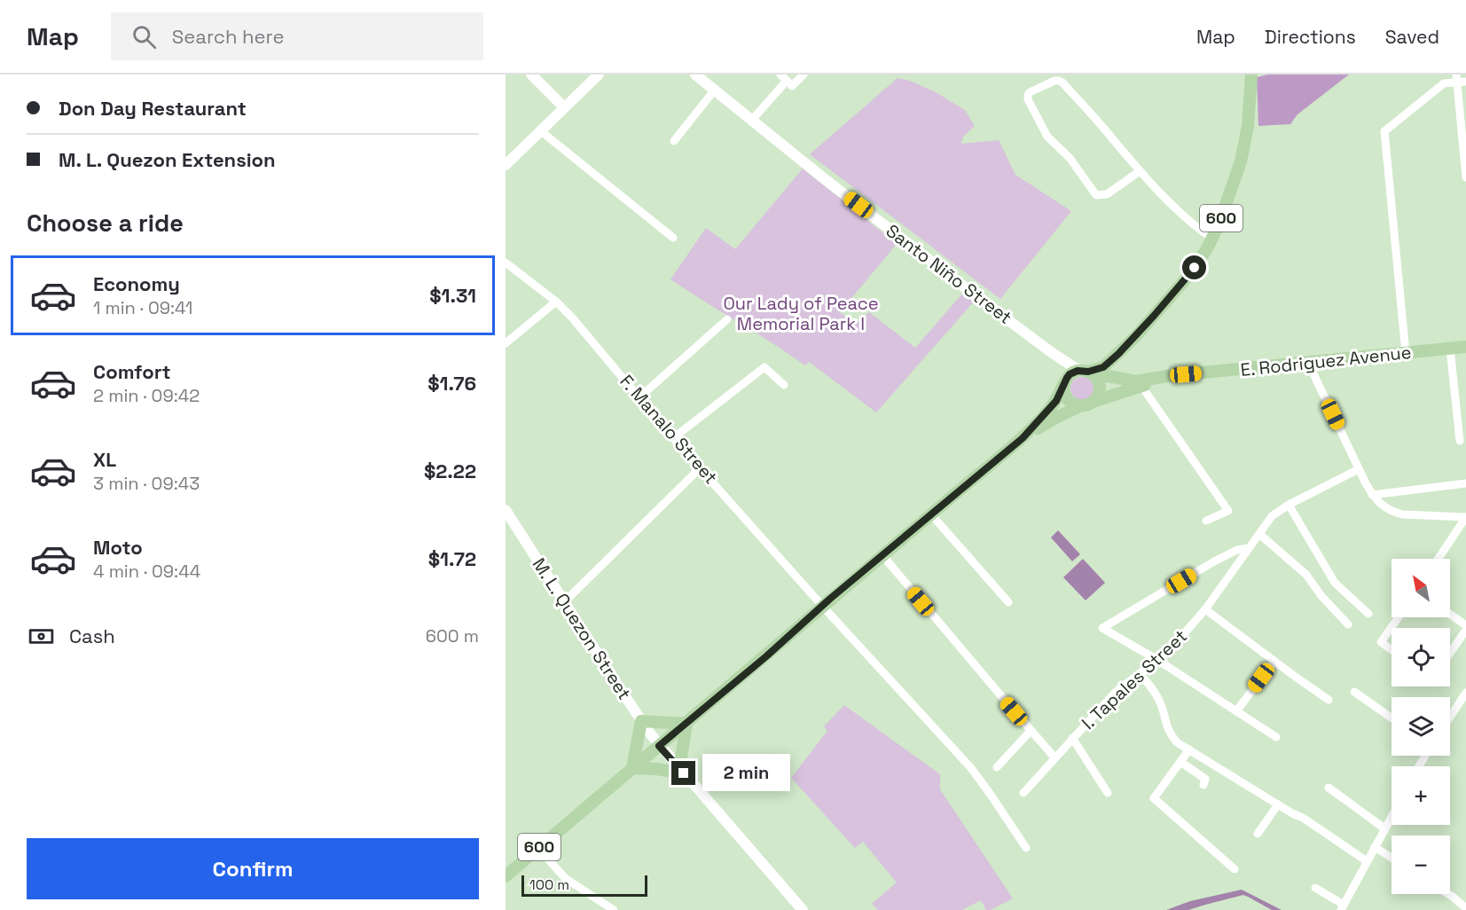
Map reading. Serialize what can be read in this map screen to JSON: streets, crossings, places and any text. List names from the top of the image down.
{
  "streets": {
    "main road": [
      "600",
      "Santo Niño Street",
      "E. Rodriguez Avenue",
      "M. L. Quezon Street"
    ],
    "street": ["F. Manalo Street", "I. Tapales Street"]
  },
  "crossings": [
    ["600", "Santo Niño Street"],
    ["600", "E. Rodriguez Avenue"],
    ["600", "F. Manalo Street"],
    ["600", "M. L. Quezon Street"],
    ["Santo Niño Street", "E. Rodriguez Avenue"]
  ],
  "parks": ["Our Lady of Peace Memorial Park I"],
  "scale_bar": "100 m",
  "north": "top left",
  "page": {
    "header": "Map",
    "search": "Search here",
    "nav": ["Map", "Directions", "Saved"],
    "banner": ["Don Day Restaurant", "M. L. Quezon Extension"],
    "heading": "Choose a ride",
    "list": [
      {
        "name": "Economy",
        "note": "1 min · 09:41",
        "value": "$1.31"
      },
      {
        "name": "Comfort",
        "note": "2 min · 09:42",
        "value": "$1.76"
      },
      {
        "name": "XL",
        "note": "3 min · 09:43",
        "value": "$2.22"
      },
      {
        "name": "Moto",
        "note": "4 min · 09:44",
        "value": "$1.72"
      }
    ],
    "map_buttons": ["+", "−"],
    "pay": ["Cash", "600 m"],
    "bubble": "2 min",
    "buttons": "Confirm",
    "scale": "100 m"
  }
}
